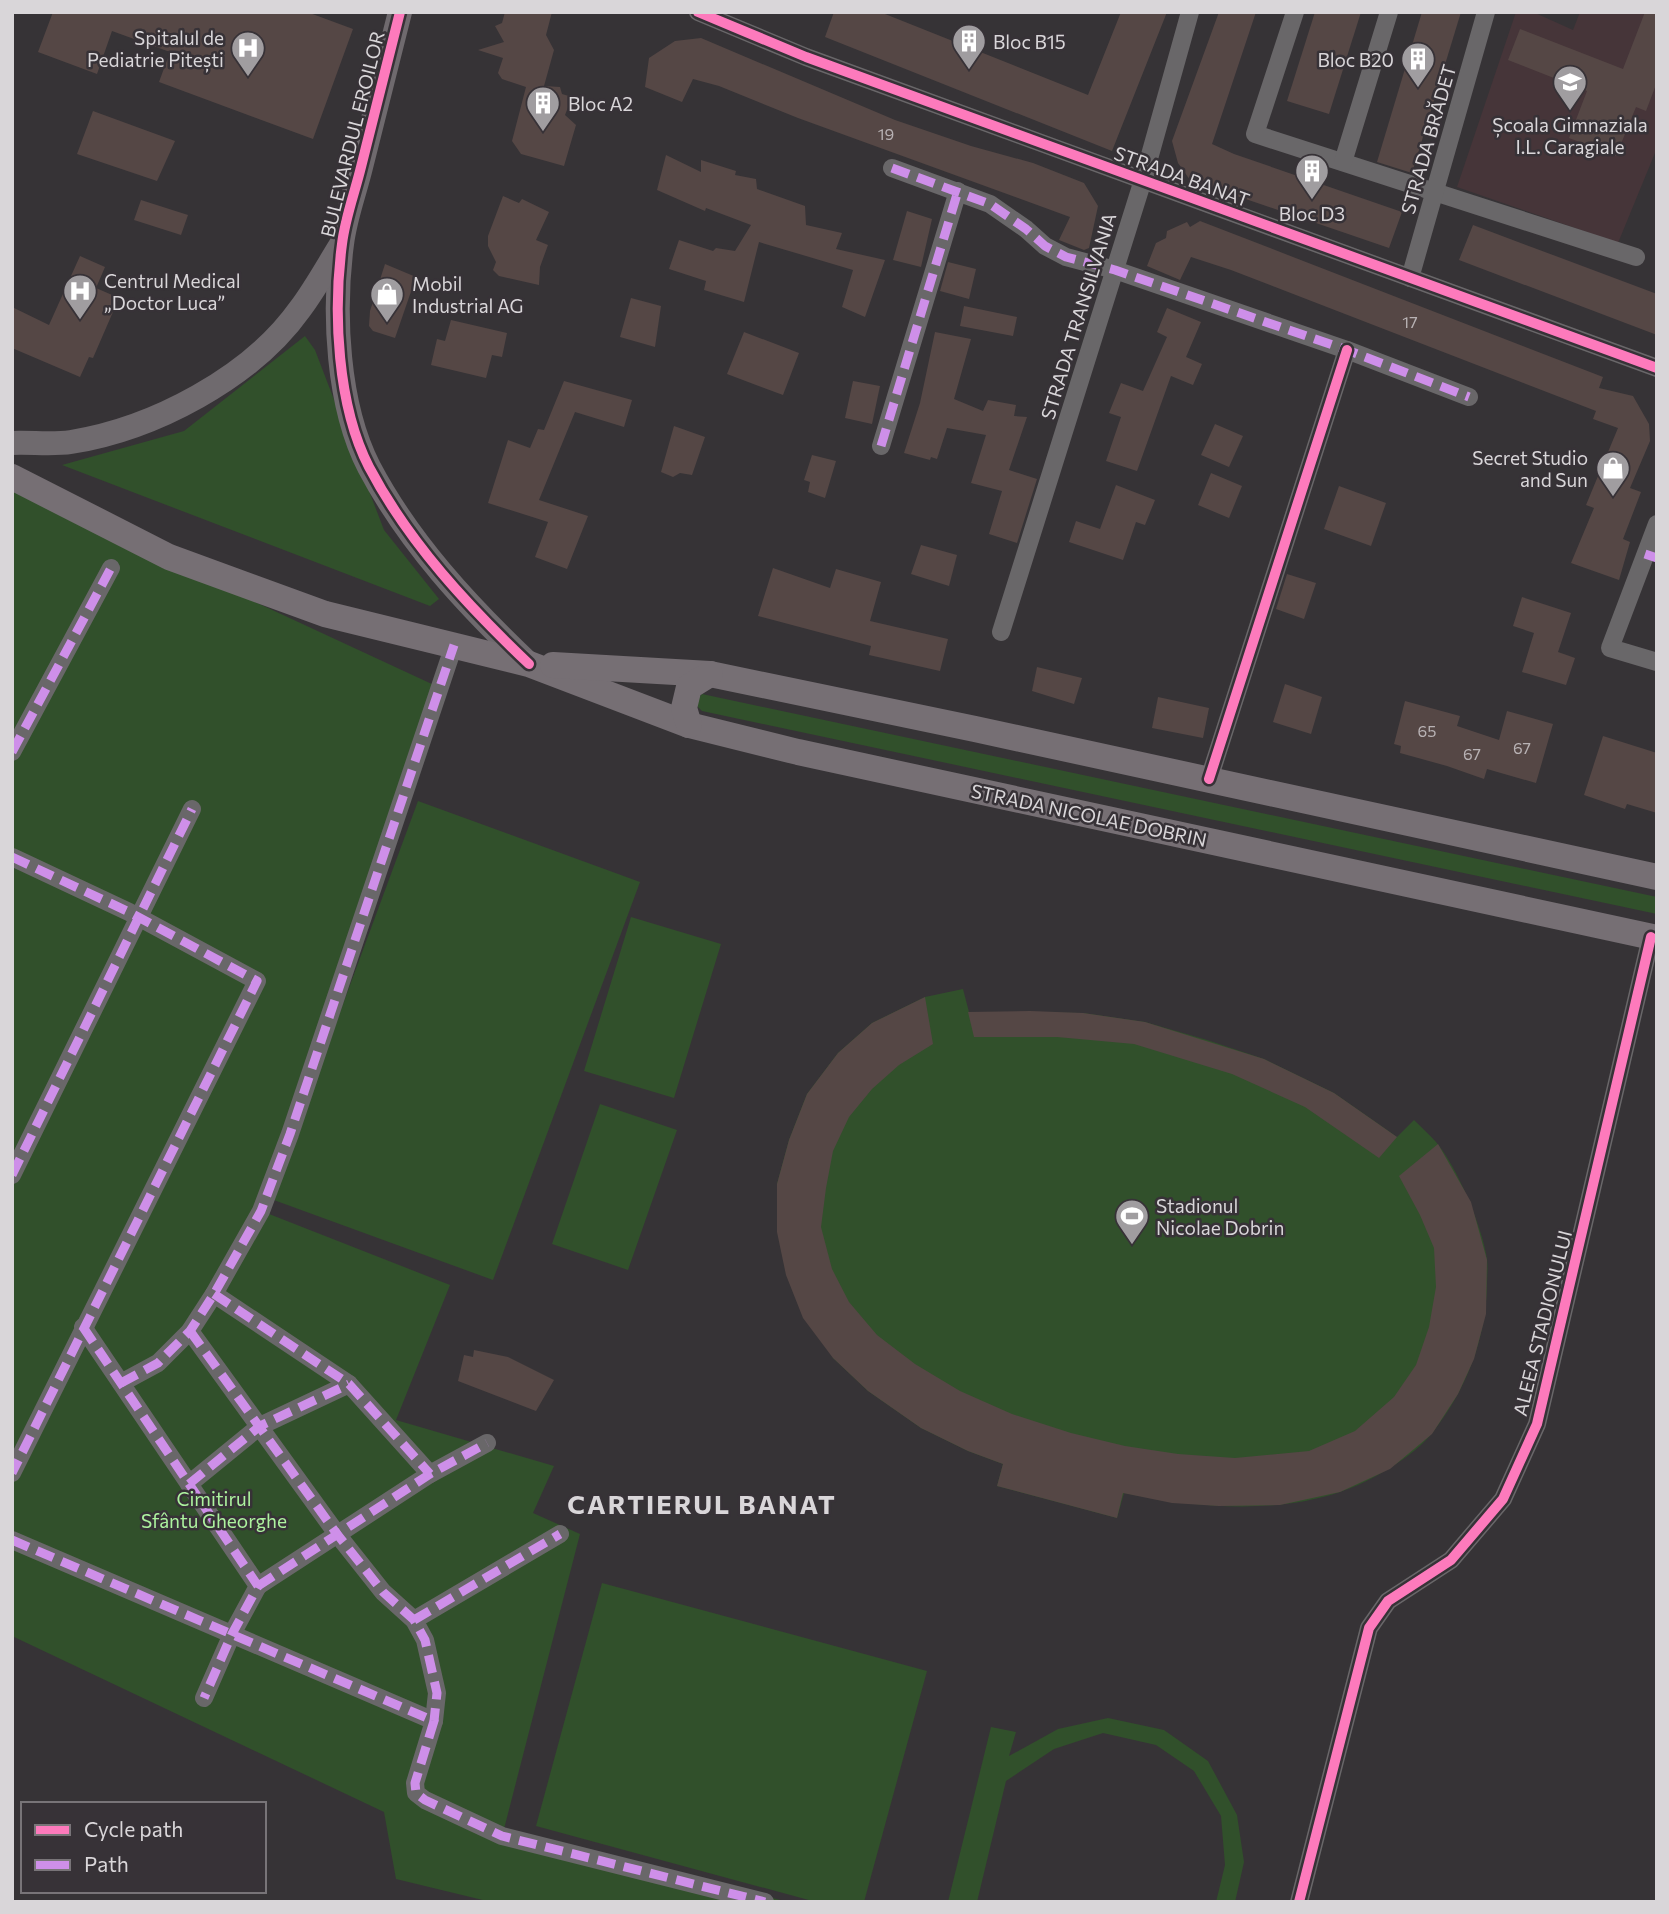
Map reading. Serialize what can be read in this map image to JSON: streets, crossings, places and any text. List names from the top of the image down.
{
  "streets": {
    "main road": ["STRADA NICOLAE DOBRIN"],
    "street": [
      "BULEVARDUL EROILOR",
      "STRADA BRĂDET",
      "STRADA BANAT",
      "STRADA TRANSILVANIA",
      "ALEEA STADIONULUI"
    ]
  },
  "crossings": [
    ["BULEVARDUL EROILOR", "STRADA NICOLAE DOBRIN"],
    ["STRADA BRĂDET", "STRADA BANAT"],
    ["STRADA BANAT", "STRADA TRANSILVANIA"],
    ["STRADA NICOLAE DOBRIN", "ALEEA STADIONULUI"]
  ],
  "districts": ["CARTIERUL BANAT"],
  "parks": ["Cimitirul Sfântu Gheorghe"],
  "places": {
    "building": [
      "Bloc B15",
      "Bloc B20",
      "Bloc A2",
      "Bloc D3"
    ],
    "hospital": ["Spitalul de Pediatrie Pitești", "Centrul Medical „Doctor Luca”"],
    "school or university": ["Școala Gimnaziala I.L. Caragiale"],
    "shop": ["Mobil Industrial AG", "Secret Studio and Sun"],
    "sports": ["Stadionul Nicolae Dobrin"]
  },
  "house_numbers": [
    "19",
    "17",
    "65",
    "67",
    "67"
  ],
  "legend": ["Cycle path", "Path"]
}
